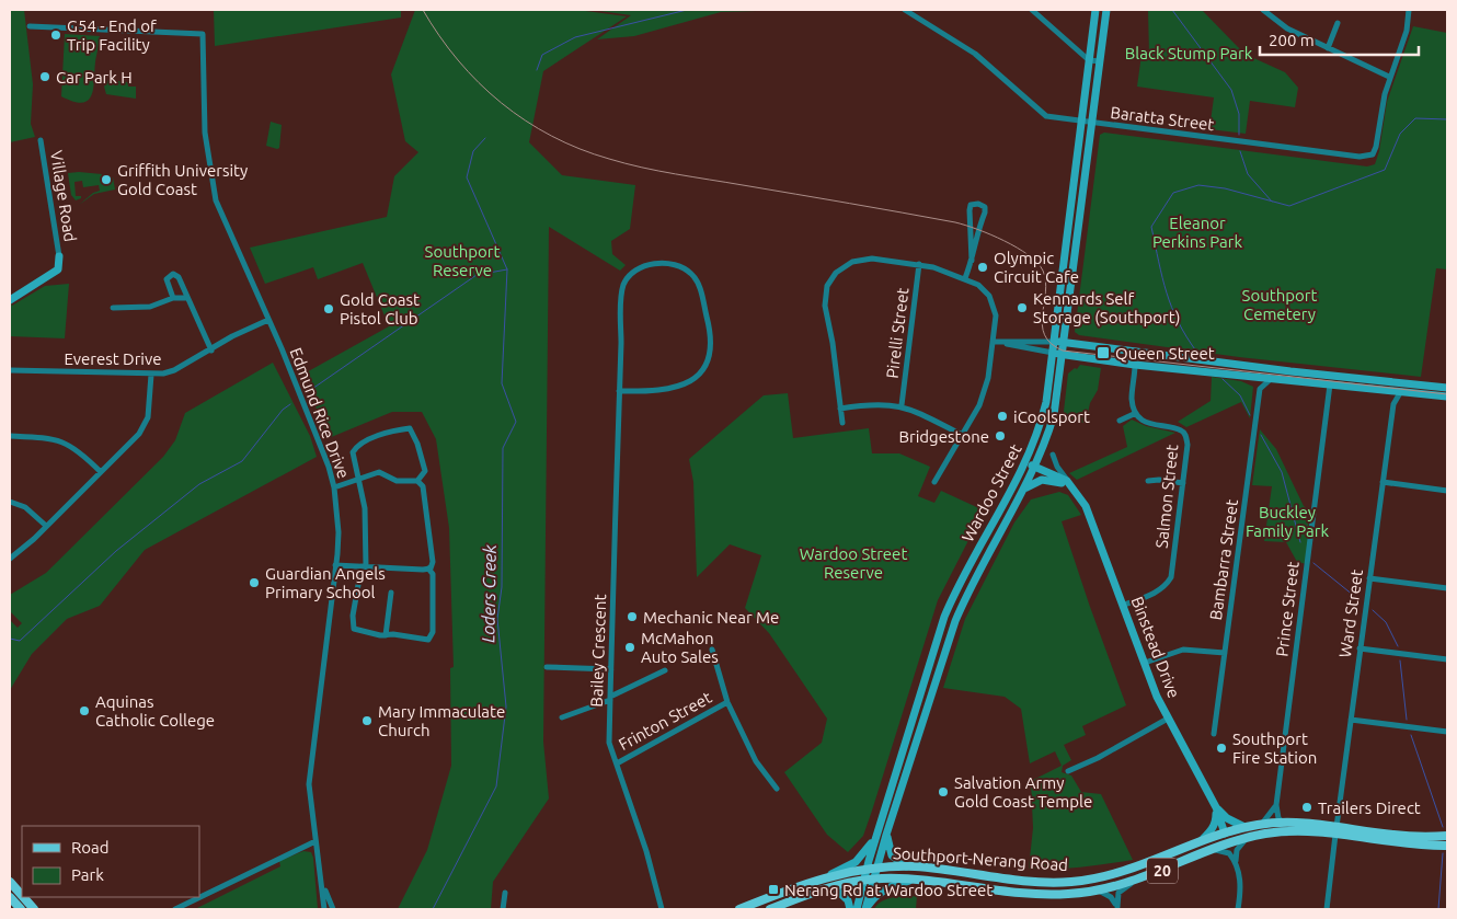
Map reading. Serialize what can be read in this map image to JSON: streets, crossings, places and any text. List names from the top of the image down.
{
  "streets": {
    "main road": [
      "Wardoo Street",
      "Binstead Drive",
      "Southport-Nerang Road",
      "20"
    ],
    "street": [
      "Baratta Street",
      "Village Road",
      "Pirelli Street",
      "Everest Drive",
      "Edmund Rice Drive",
      "Salmon Street",
      "Bambarra Street",
      "Prince Street",
      "Ward Street",
      "Bailey Crescent",
      "Frinton Street"
    ]
  },
  "crossings": [
    ["Baratta Street", "Wardoo Street"],
    ["Everest Drive", "Edmund Rice Drive"],
    ["Wardoo Street", "Binstead Drive"],
    ["Wardoo Street", "Southport-Nerang Road"],
    ["Salmon Street", "Binstead Drive"],
    ["Prince Street", "Southport-Nerang Road"],
    ["Ward Street", "Southport-Nerang Road"],
    ["Binstead Drive", "Southport-Nerang Road"],
    ["Bailey Crescent", "Frinton Street"]
  ],
  "water": ["Loders Creek"],
  "parks": [
    "Black Stump Park",
    "Eleanor Perkins Park",
    "Southport Reserve",
    "Southport Cemetery",
    "Buckley Family Park",
    "Wardoo Street Reserve"
  ],
  "places": {
    "other": [
      "G54 - End of Trip Facility",
      "Car Park H",
      "Griffith University Gold Coast",
      "Olympic Circuit Cafe",
      "Kennards Self Storage (Southport)",
      "Gold Coast Pistol Club",
      "iCoolsport",
      "Bridgestone",
      "Guardian Angels Primary School",
      "Mechanic Near Me",
      "McMahon Auto Sales",
      "Aquinas Catholic College",
      "Mary Immaculate Church",
      "Southport Fire Station",
      "Salvation Army Gold Coast Temple",
      "Trailers Direct"
    ],
    "transit": ["Queen Street", "Nerang Rd at Wardoo Street"]
  },
  "legend": ["Road", "Park"],
  "scale_bar": "200 m"
}
